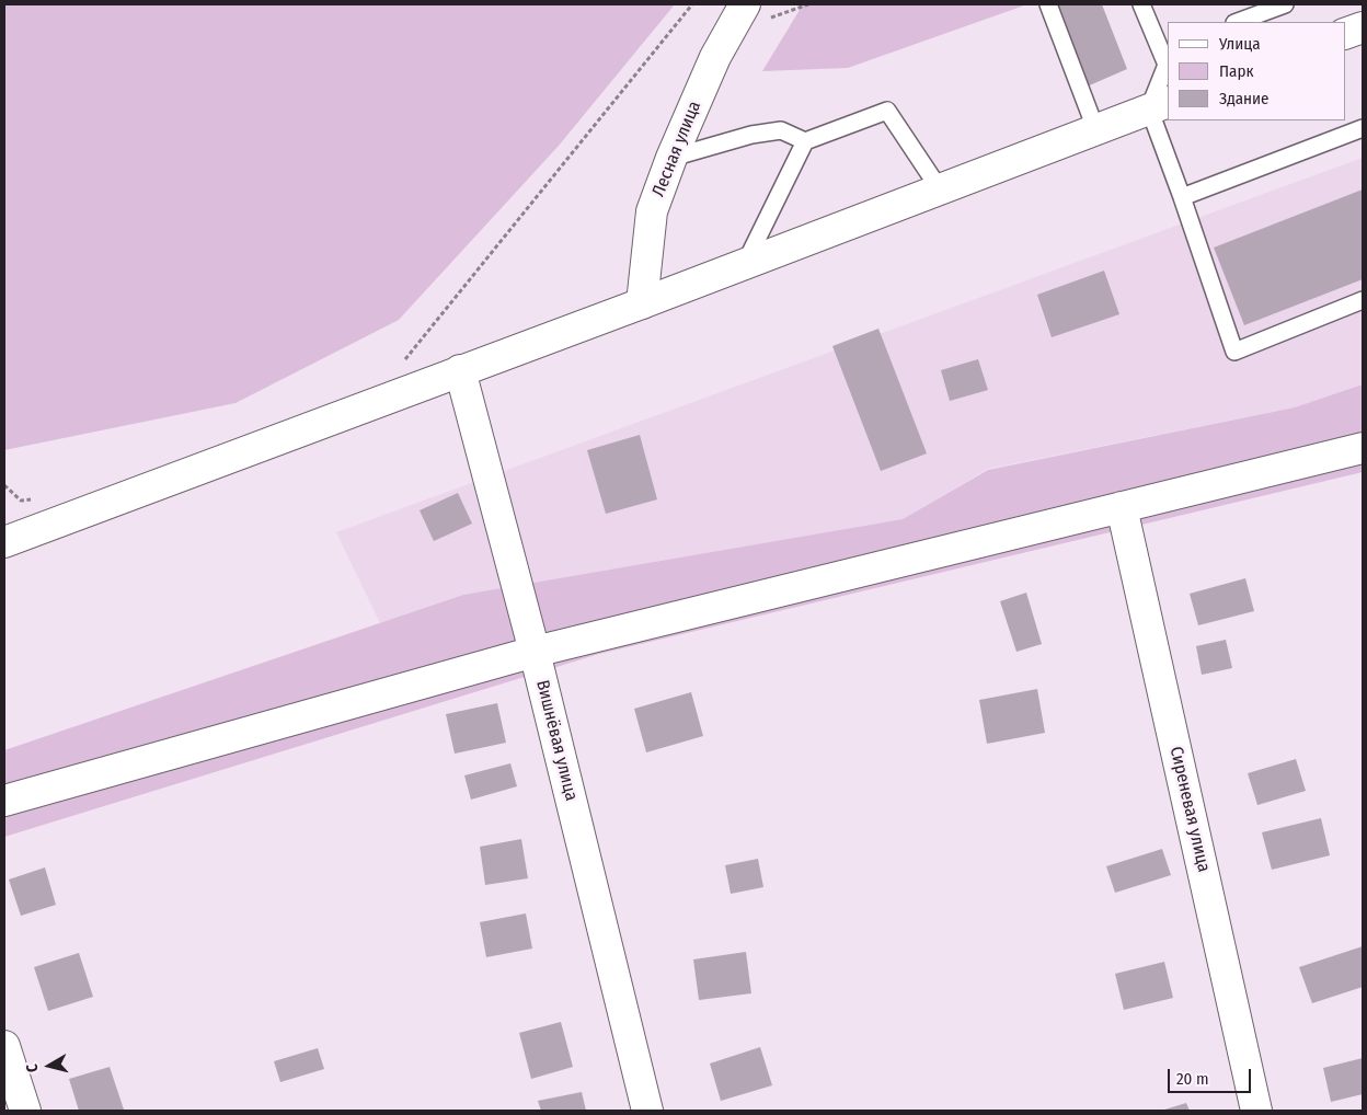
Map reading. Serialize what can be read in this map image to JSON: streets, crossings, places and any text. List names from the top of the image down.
{
  "streets": {
    "street": ["Лесная улица", "Вишнёвая улица", "Сиреневая улица"]
  },
  "legend": ["Улица", "Парк", "Здание"],
  "scale_bar": "20 m",
  "north": "left"
}
